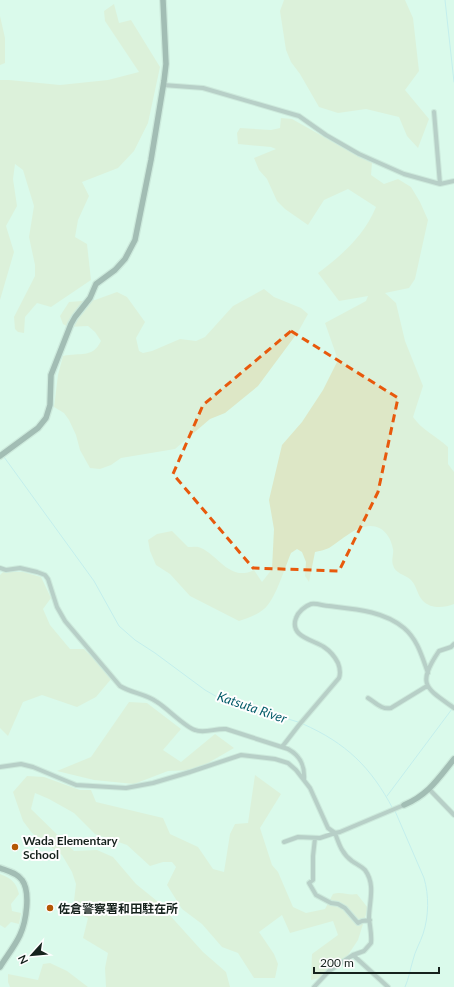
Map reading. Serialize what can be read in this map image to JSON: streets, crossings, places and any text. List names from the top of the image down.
{
  "water": ["Katsuta River"],
  "places": ["Wada Elementary School", "佐倉警察署和田駐在所"],
  "scale_bar": "200 m",
  "north": "bottom left"
}
